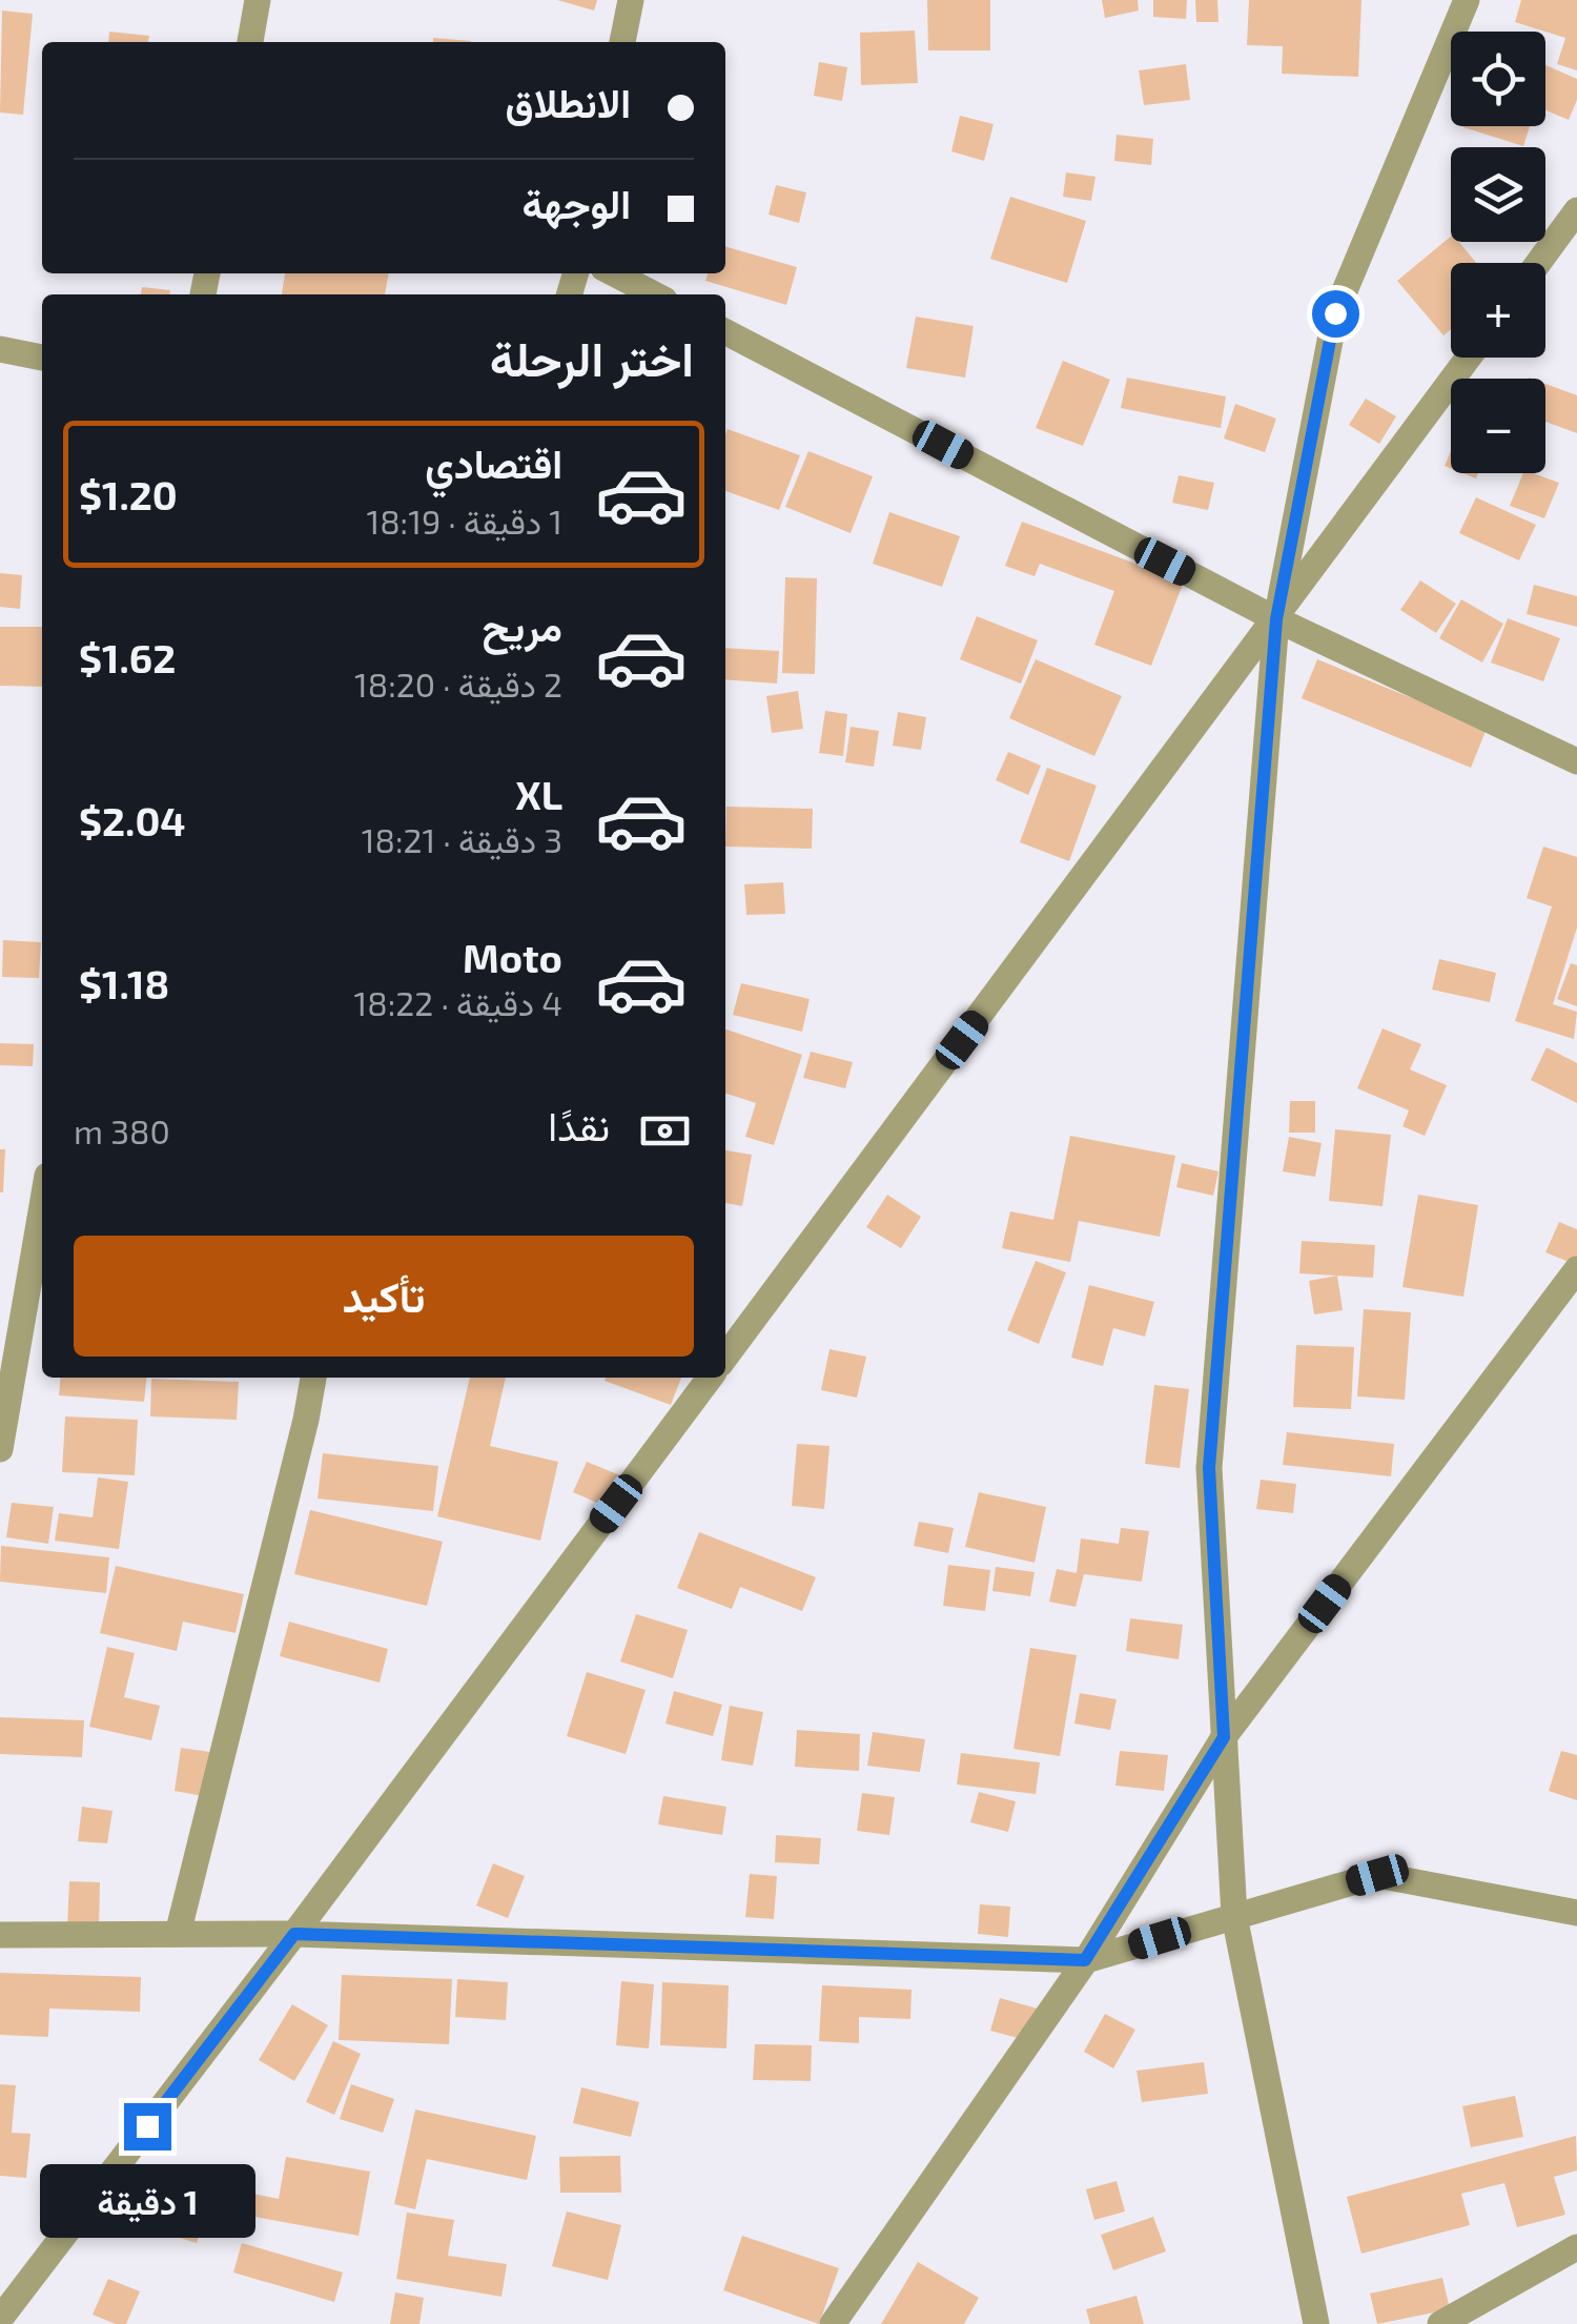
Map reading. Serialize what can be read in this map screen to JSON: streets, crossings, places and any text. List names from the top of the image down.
{
  "page": {
    "map_buttons": ["+", "−"],
    "banner": ["الانطلاق", "الوجهة"],
    "heading": "اختر الرحلة",
    "list": [
      {
        "name": "اقتصادي",
        "note": "1 دقيقة · 18:19",
        "value": "$1.20"
      },
      {
        "name": "مريح",
        "note": "2 دقيقة · 18:20",
        "value": "$1.62"
      },
      {
        "name": "XL",
        "note": "3 دقيقة · 18:21",
        "value": "$2.04"
      },
      {
        "name": "Moto",
        "note": "4 دقيقة · 18:22",
        "value": "$1.18"
      }
    ],
    "pay": ["نقدًا", "380 m"],
    "buttons": "تأكيد",
    "bubble": "1 دقيقة"
  }
}
